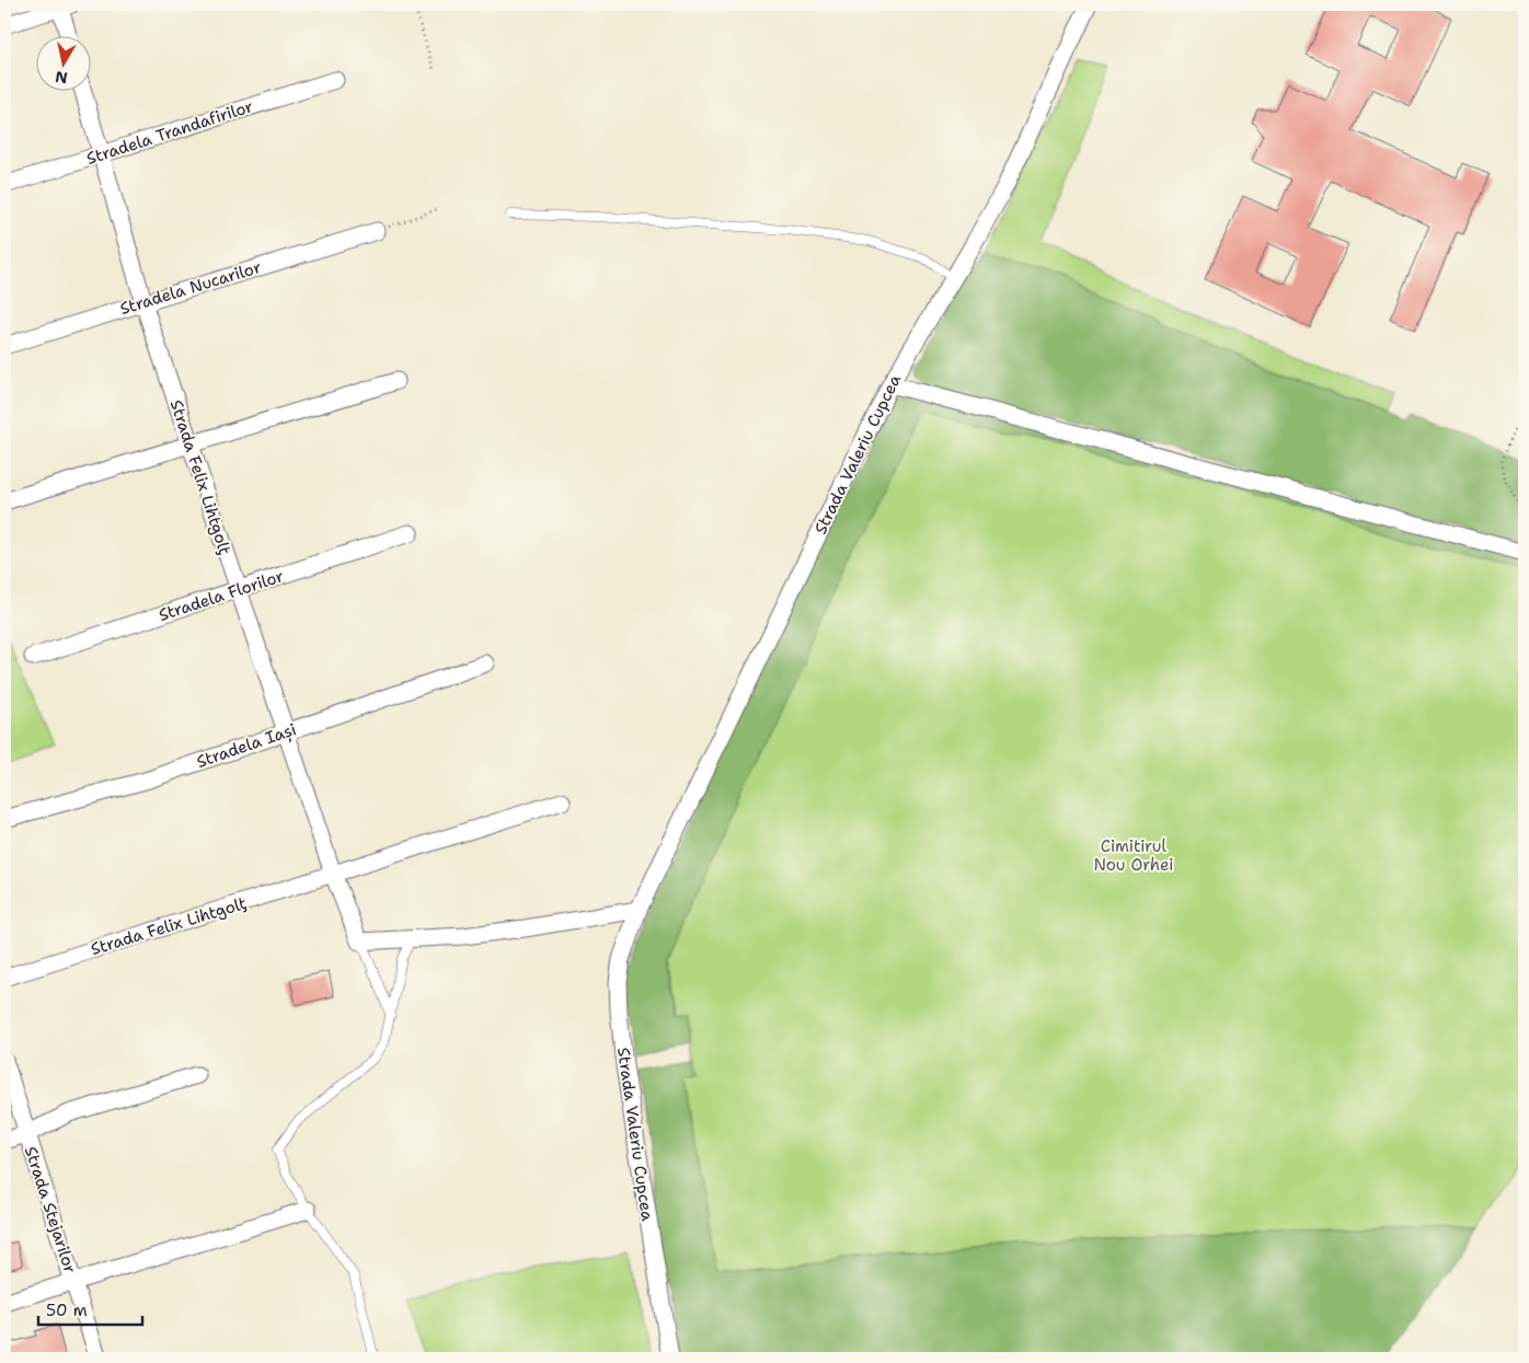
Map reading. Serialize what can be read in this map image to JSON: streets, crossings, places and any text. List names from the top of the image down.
{
  "streets": {
    "street": [
      "Stradela Trandafirilor",
      "Stradela Nucarilor",
      "Strada Valeriu Cupcea",
      "Strada Felix Lihtgolţ",
      "Stradela Florilor",
      "Stradela Iași",
      "Strada Stejarilor"
    ]
  },
  "crossings": [
    ["Stradela Trandafirilor", "Strada Felix Lihtgolţ"],
    ["Stradela Nucarilor", "Strada Felix Lihtgolţ"],
    ["Strada Felix Lihtgolţ", "Stradela Florilor"],
    ["Strada Felix Lihtgolţ", "Stradela Iași"]
  ],
  "parks": ["Cimitirul Nou Orhei"],
  "scale_bar": "50 m",
  "north": "bottom"
}
